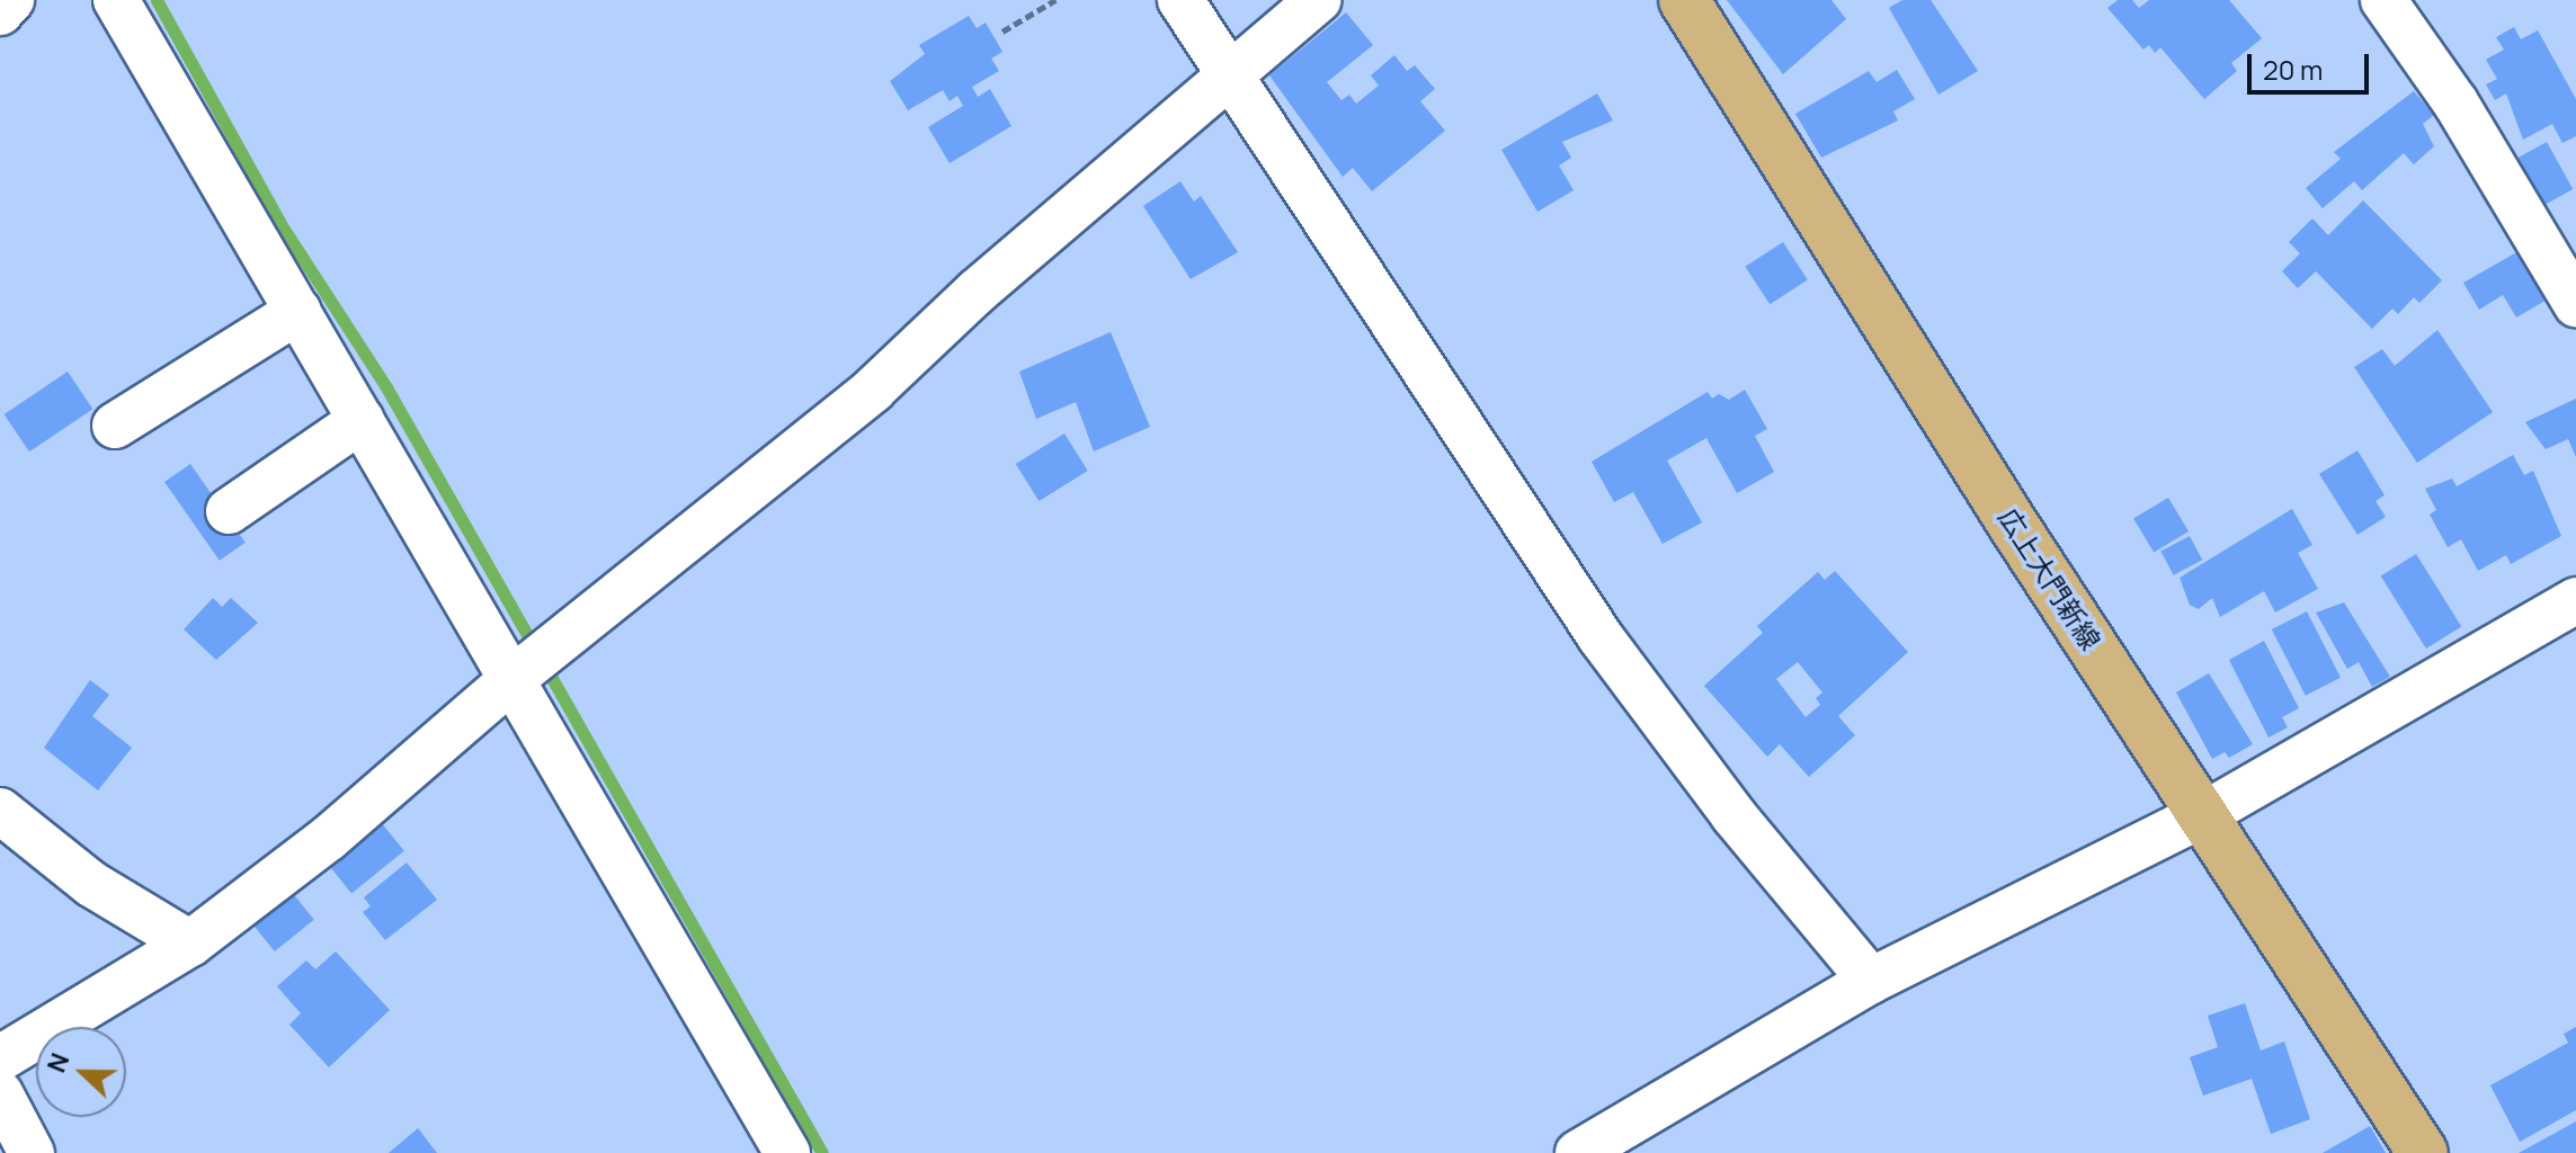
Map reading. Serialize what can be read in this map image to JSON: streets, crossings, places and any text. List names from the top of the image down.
{
  "streets": {
    "main road": ["広上大門新線"]
  },
  "scale_bar": "20 m",
  "north": "left"
}
